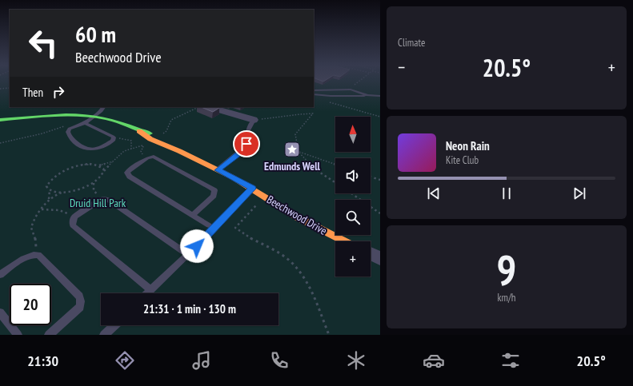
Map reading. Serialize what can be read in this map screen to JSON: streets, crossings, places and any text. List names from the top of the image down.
{
  "streets": {
    "street": ["Beechwood Drive"]
  },
  "parks": ["Druid Hill Park"],
  "places": {
    "place": ["Edmunds Well"]
  },
  "north": "top",
  "page": {
    "tile": [
      "Climate",
      ["9", "km/h"]
    ],
    "turn": ["60 m", "Beechwood Drive"],
    "heat": ["−", "20.5°", "+"],
    "then": "Then",
    "map_buttons": "+",
    "song": ["Neon Rain", "Kite Club"],
    "limit": "20",
    "trip": "21:31 · 1 min · 130 m",
    "tabs": ["21:30", "20.5°"]
  }
}
